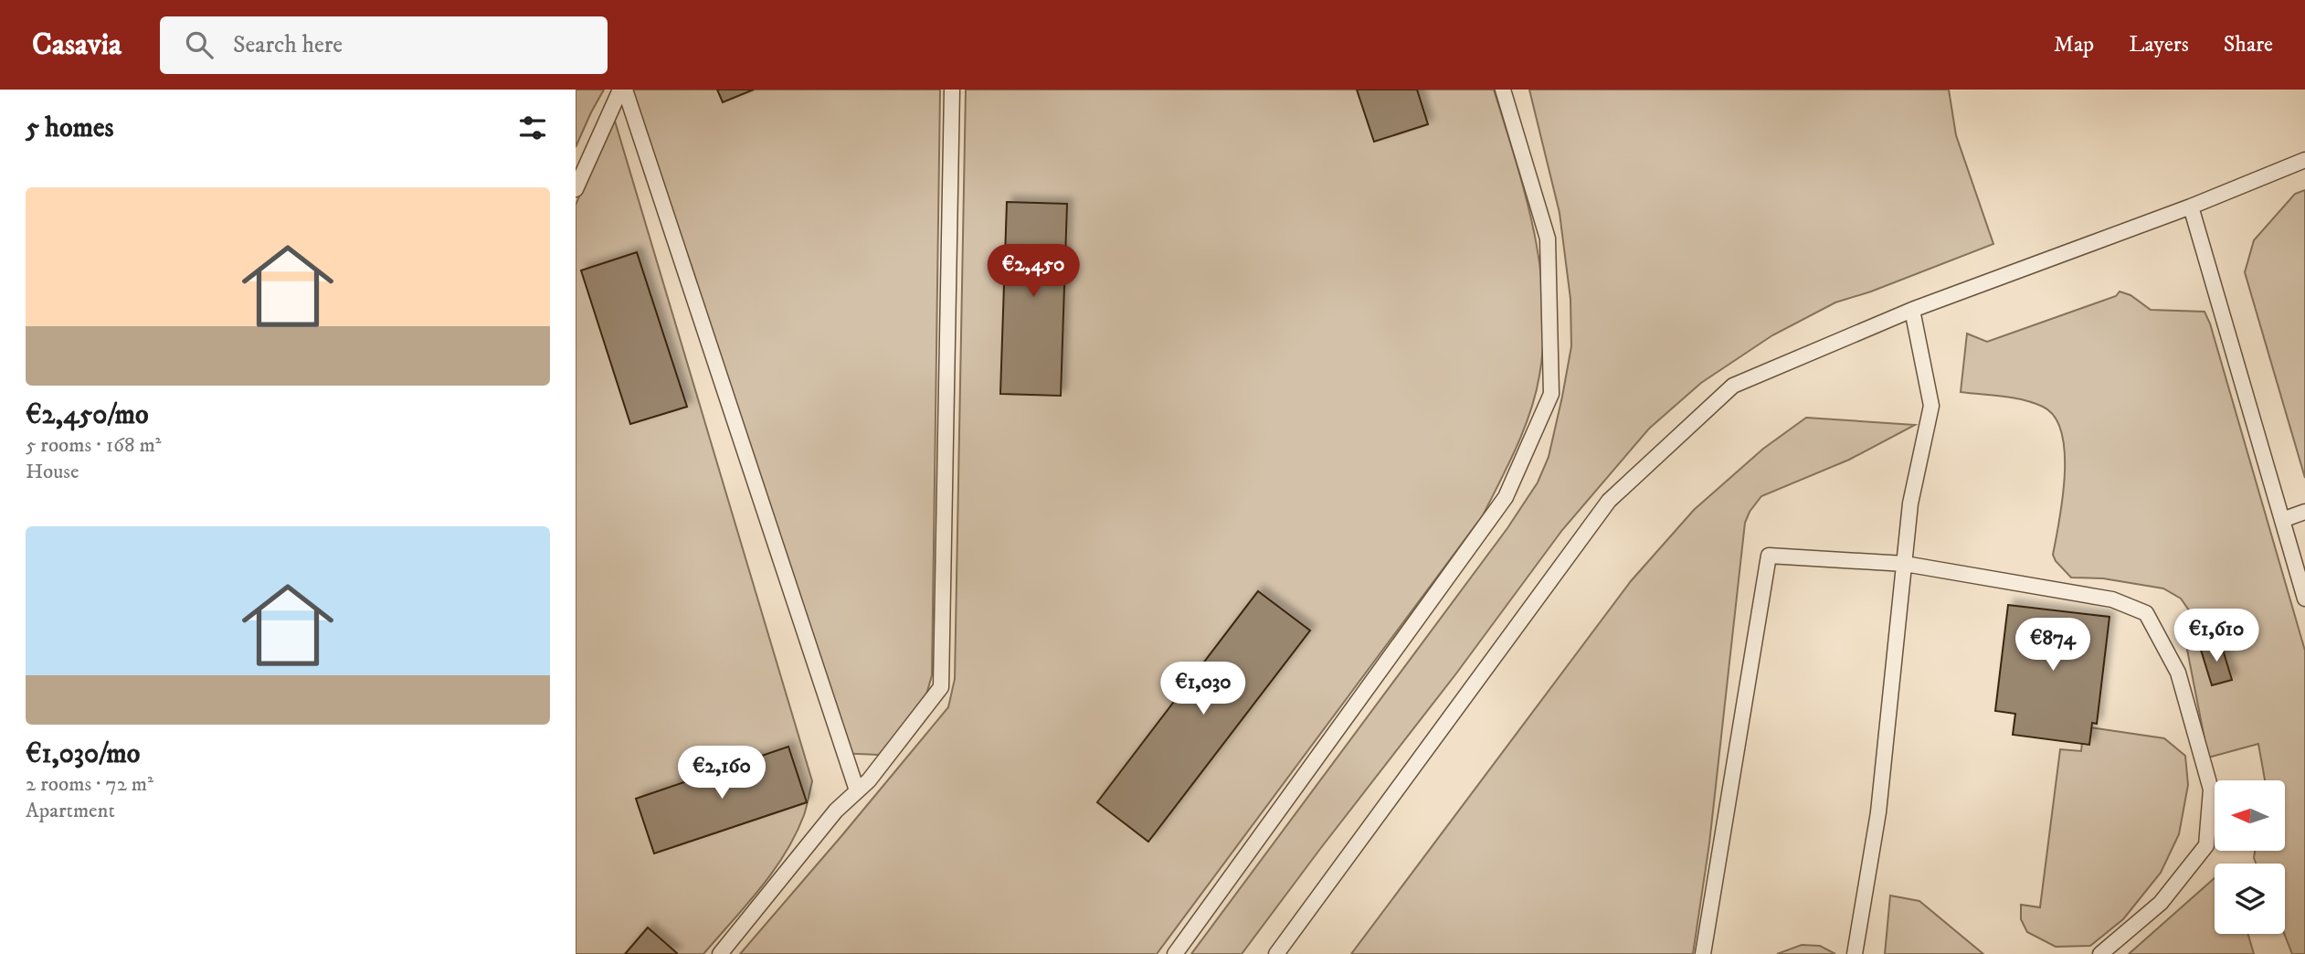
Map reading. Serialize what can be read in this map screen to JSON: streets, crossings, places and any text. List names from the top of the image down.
{
  "north": "left",
  "page": {
    "header": "Casavia",
    "search": "Search here",
    "nav": ["Map", "Layers", "Share"],
    "heading": "5 homes",
    "list": [
      {
        "name": "€2,450/mo",
        "note": "5 rooms · 168 m² · House"
      },
      {
        "name": "€1,030/mo",
        "note": "2 rooms · 72 m² · Apartment"
      }
    ],
    "price": [
      "€2,450",
      "€1,610",
      "€874",
      "€1,030",
      "€2,160"
    ]
  }
}
